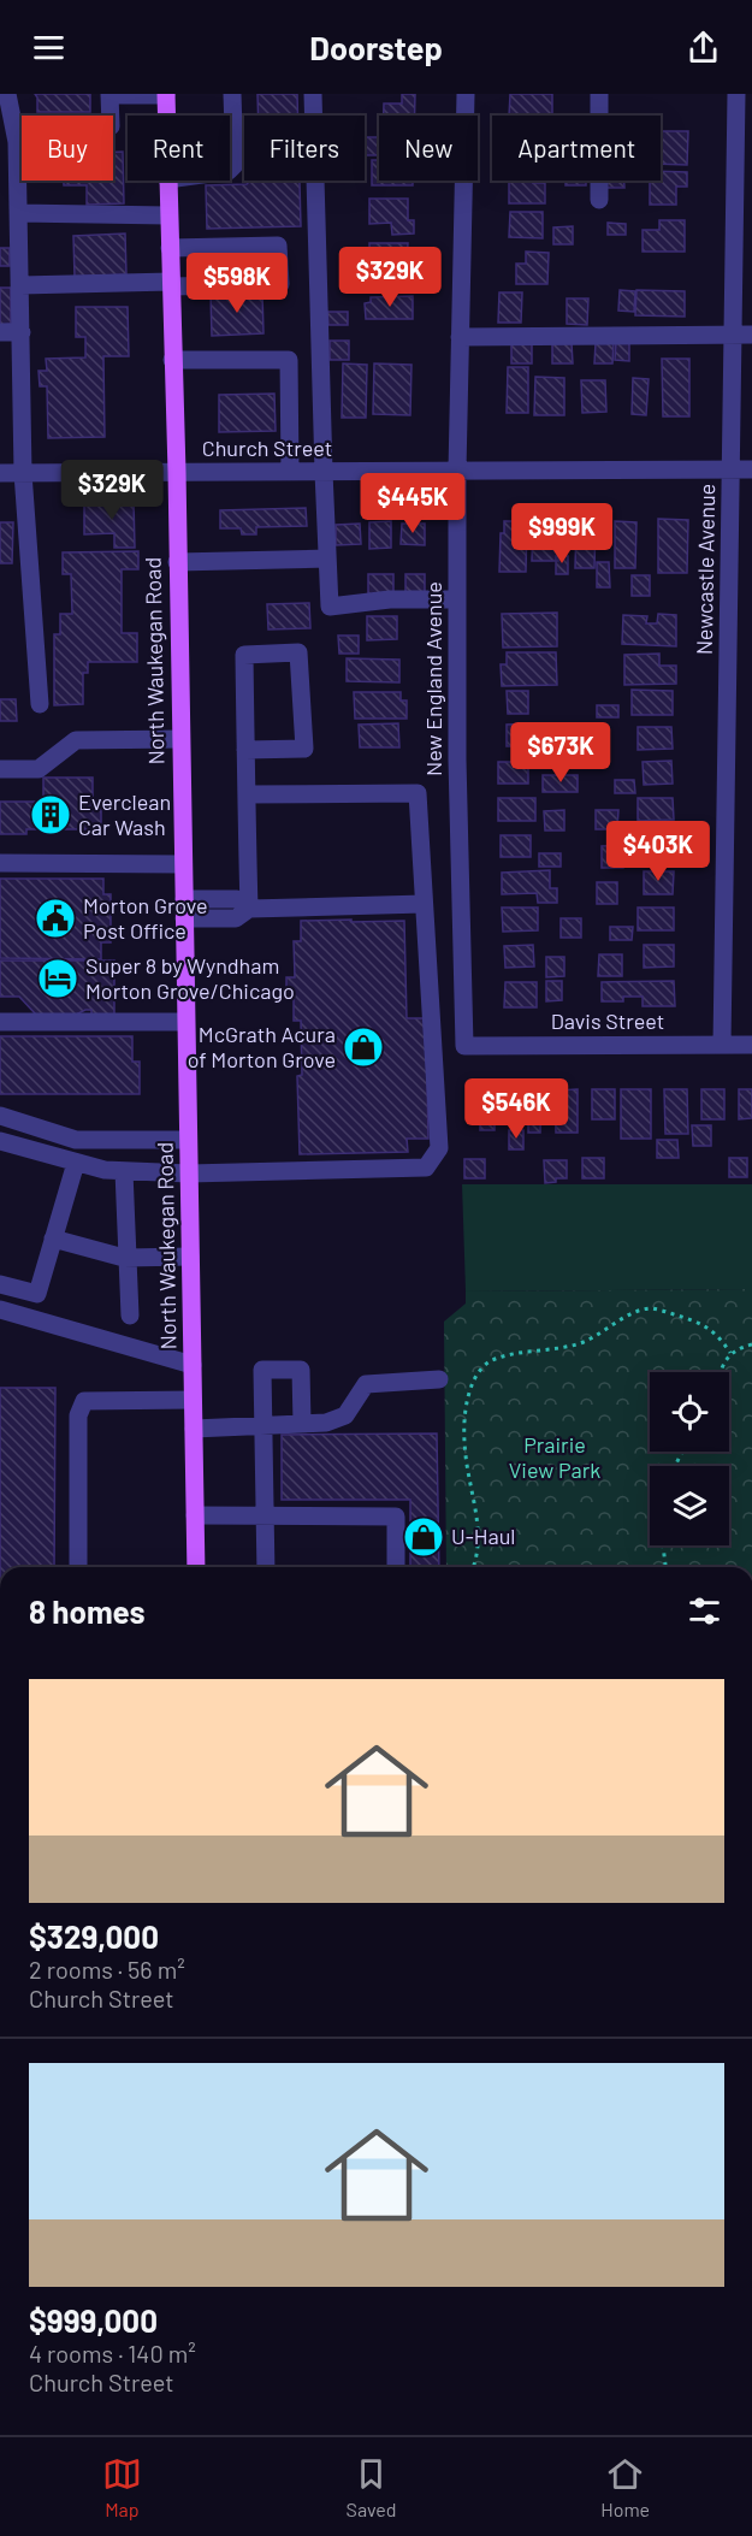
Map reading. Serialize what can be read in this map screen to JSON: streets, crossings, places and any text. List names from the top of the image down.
{
  "streets": {
    "main road": ["North Waukegan Road"],
    "street": [
      "Church Street",
      "Newcastle Avenue",
      "New England Avenue",
      "Davis Street"
    ]
  },
  "crossings": [
    ["Church Street", "Newcastle Avenue"],
    ["Church Street", "North Waukegan Road"],
    ["Church Street", "New England Avenue"],
    ["Newcastle Avenue", "Davis Street"],
    ["New England Avenue", "Davis Street"]
  ],
  "parks": ["Prairie View Park"],
  "places": {
    "building": ["Everclean Car Wash"],
    "public building": ["Morton Grove Post Office"],
    "hotel": ["Super 8 by Wyndham Morton Grove/Chicago"],
    "shop": ["McGrath Acura of Morton Grove", "U-Haul"]
  },
  "page": {
    "header": "Doorstep",
    "chip": [
      "Buy",
      "Rent",
      "Filters",
      "New",
      "Apartment"
    ],
    "price": [
      "$329K",
      "$598K",
      "$329K",
      "$445K",
      "$999K",
      "$673K",
      "$403K",
      "$546K"
    ],
    "heading": "8 homes",
    "list": [
      {
        "name": "$329,000",
        "note": "2 rooms · 56 m² · Church Street"
      },
      {
        "name": "$999,000",
        "note": "4 rooms · 140 m² · Church Street"
      }
    ],
    "tabs": ["Map", "Saved", "Home"]
  }
}
